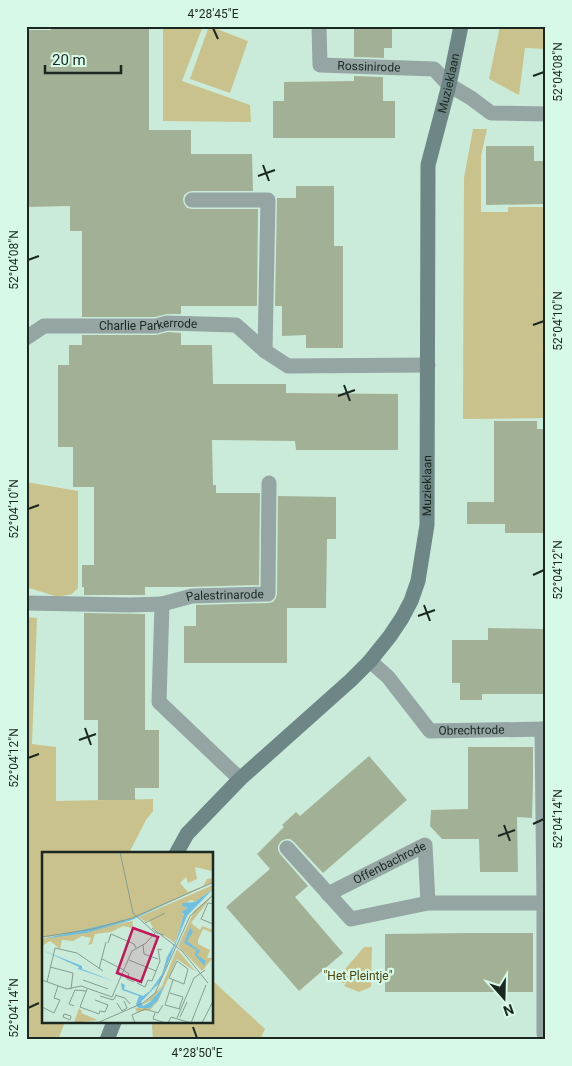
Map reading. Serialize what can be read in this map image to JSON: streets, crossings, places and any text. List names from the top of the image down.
{
  "streets": {
    "street": [
      "Rossinirode",
      "Muzieklaan",
      "Charlie Parkerrode",
      "Palestrinarode",
      "Obrechtrode",
      "Offenbachrode"
    ]
  },
  "crossings": [
    ["Rossinirode", "Muzieklaan"],
    ["Muzieklaan", "Charlie Parkerrode"],
    ["Muzieklaan", "Obrechtrode"]
  ],
  "parks": ["\"Het Pleintje\""],
  "scale_bar": "20 m",
  "north": "bottom",
  "coordinates": [
    "4°28'45\"E",
    "52°04'08\"N",
    "52°04'10\"N",
    "52°04'12\"N",
    "52°04'14\"N",
    "4°28'50\"E"
  ]
}
